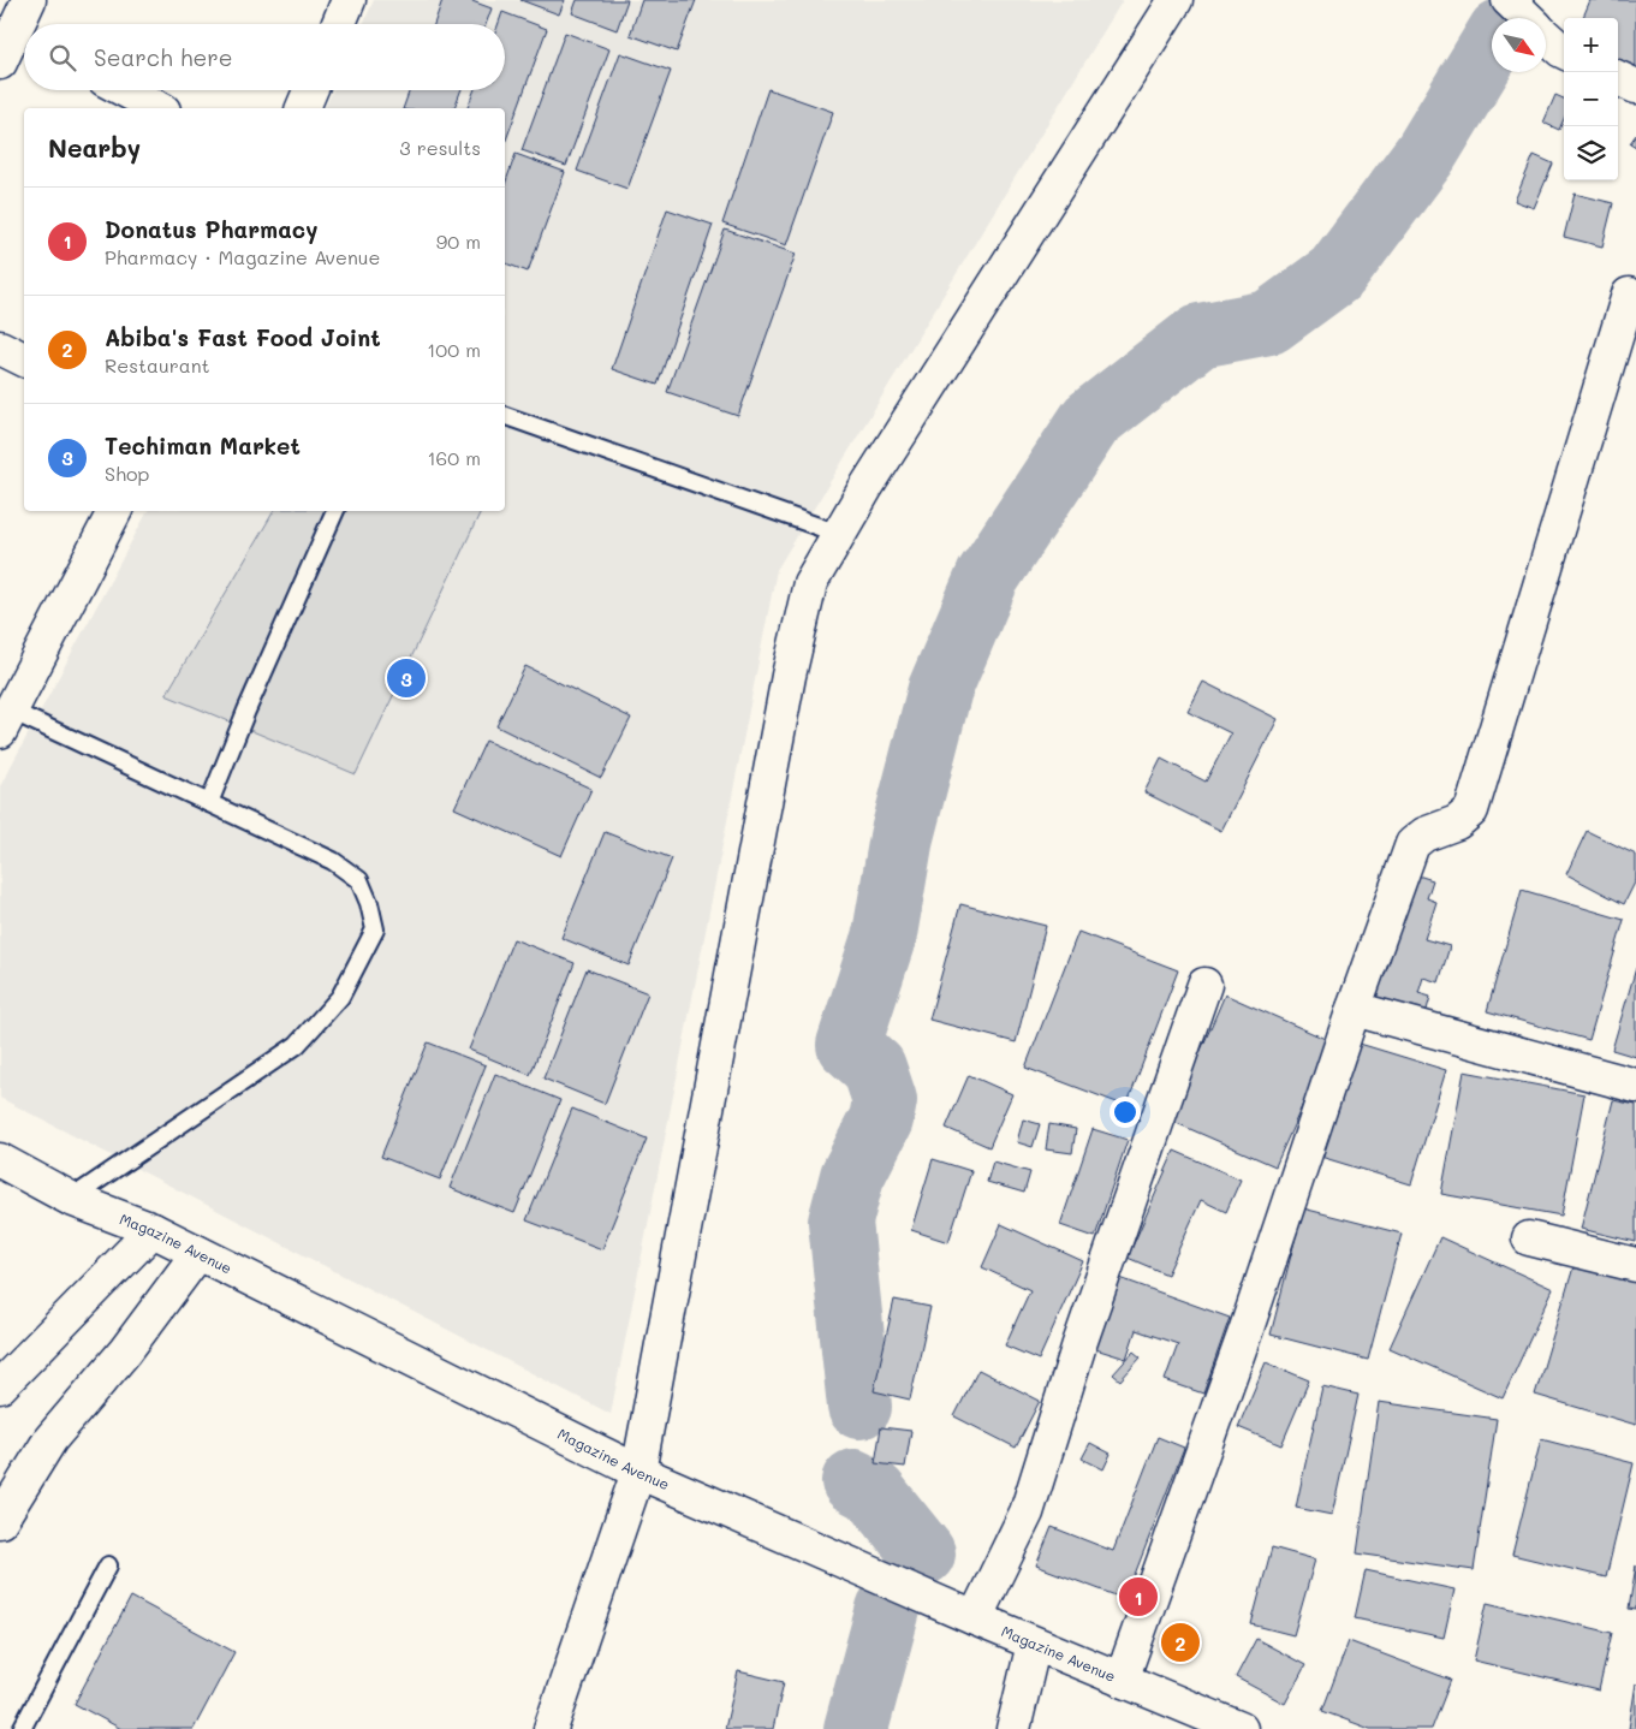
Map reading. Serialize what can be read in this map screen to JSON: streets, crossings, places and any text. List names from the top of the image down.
{
  "streets": {
    "street": ["Magazine Avenue"]
  },
  "north": "bottom right",
  "page": {
    "map_buttons": ["+", "−"],
    "search": "Search here",
    "heading": ["Nearby", "3 results"],
    "list": [
      {
        "mark": "1",
        "name": "Donatus Pharmacy",
        "note": "Pharmacy · Magazine Avenue",
        "value": "90 m"
      },
      {
        "mark": "2",
        "name": "Abiba's Fast Food Joint",
        "note": "Restaurant",
        "value": "100 m"
      },
      {
        "mark": "3",
        "name": "Techiman Market",
        "note": "Shop",
        "value": "160 m"
      }
    ],
    "pins": ["3", "1", "2"]
  }
}
